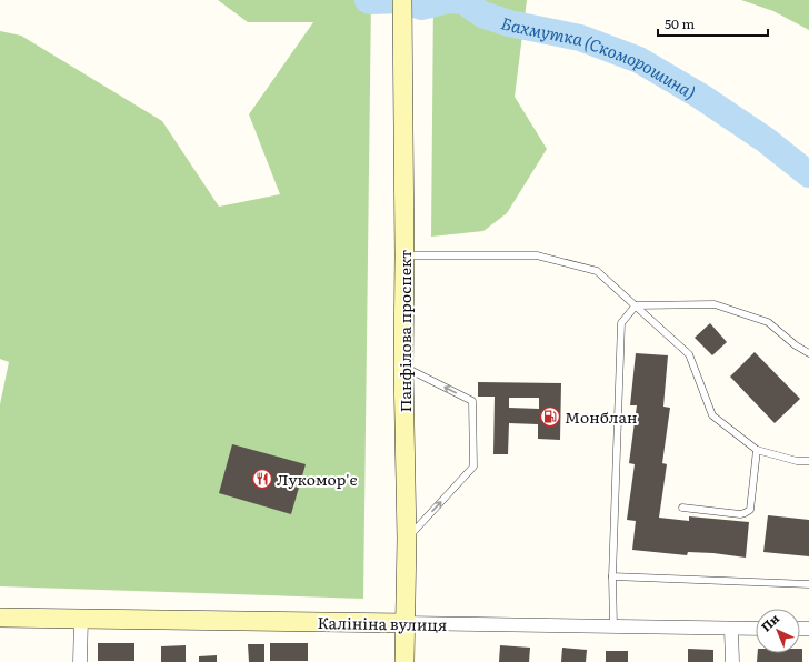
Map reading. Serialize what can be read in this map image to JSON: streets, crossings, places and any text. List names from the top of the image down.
{
  "streets": {
    "main road": ["Панфілова проспект", "Калініна вулиця"]
  },
  "crossings": [
    ["Панфілова проспект", "Калініна вулиця"]
  ],
  "water": ["Бахмутка (Скоморошина)"],
  "places": {
    "fuel station": ["Монблан"],
    "restaurant": ["Лукомор'є"]
  },
  "scale_bar": "50 m",
  "north": "top left"
}
